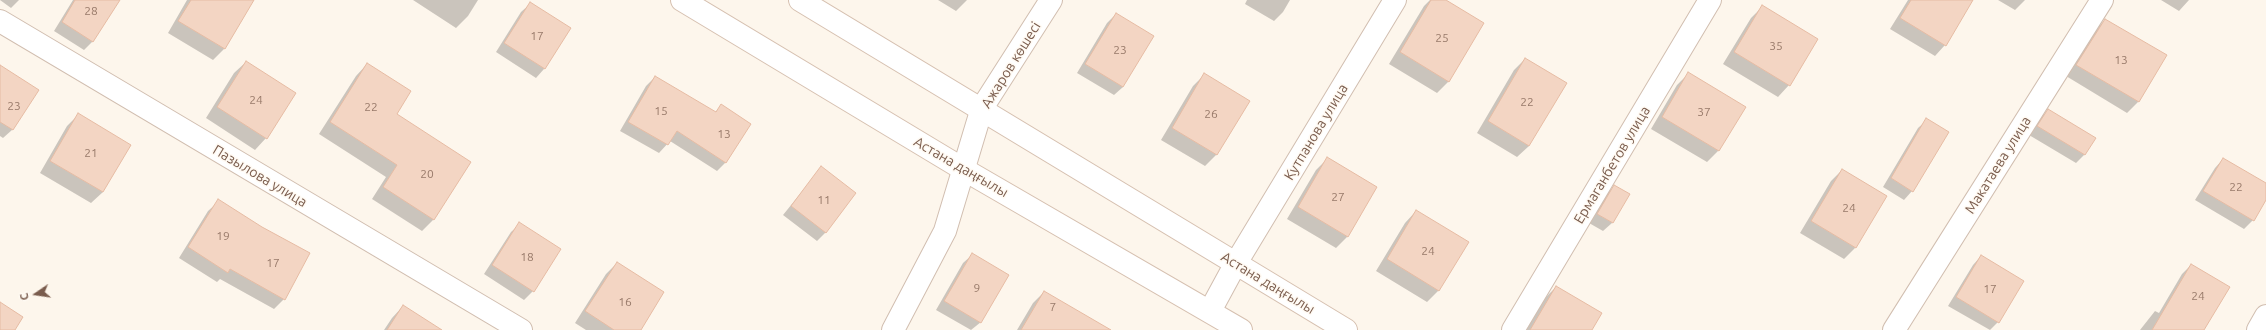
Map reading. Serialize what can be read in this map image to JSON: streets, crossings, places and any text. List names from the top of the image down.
{
  "streets": {
    "street": [
      "Ажаров көшесі",
      "Кутпанова улица",
      "Ермаганбетов улица",
      "Макатаева улица",
      "Астана даңғылы",
      "Пазылова улица"
    ]
  },
  "crossings": [
    ["Ажаров көшесі", "Астана даңғылы"],
    ["Кутпанова улица", "Астана даңғылы"]
  ],
  "house_numbers": [
    "28",
    "17",
    "25",
    "35",
    "23",
    "13",
    "24",
    "22",
    "23",
    "22",
    "15",
    "37",
    "26",
    "13",
    "21",
    "20",
    "22",
    "27",
    "11",
    "24",
    "19",
    "24",
    "18",
    "17",
    "9",
    "17",
    "24",
    "16",
    "7"
  ],
  "north": "left"
}
